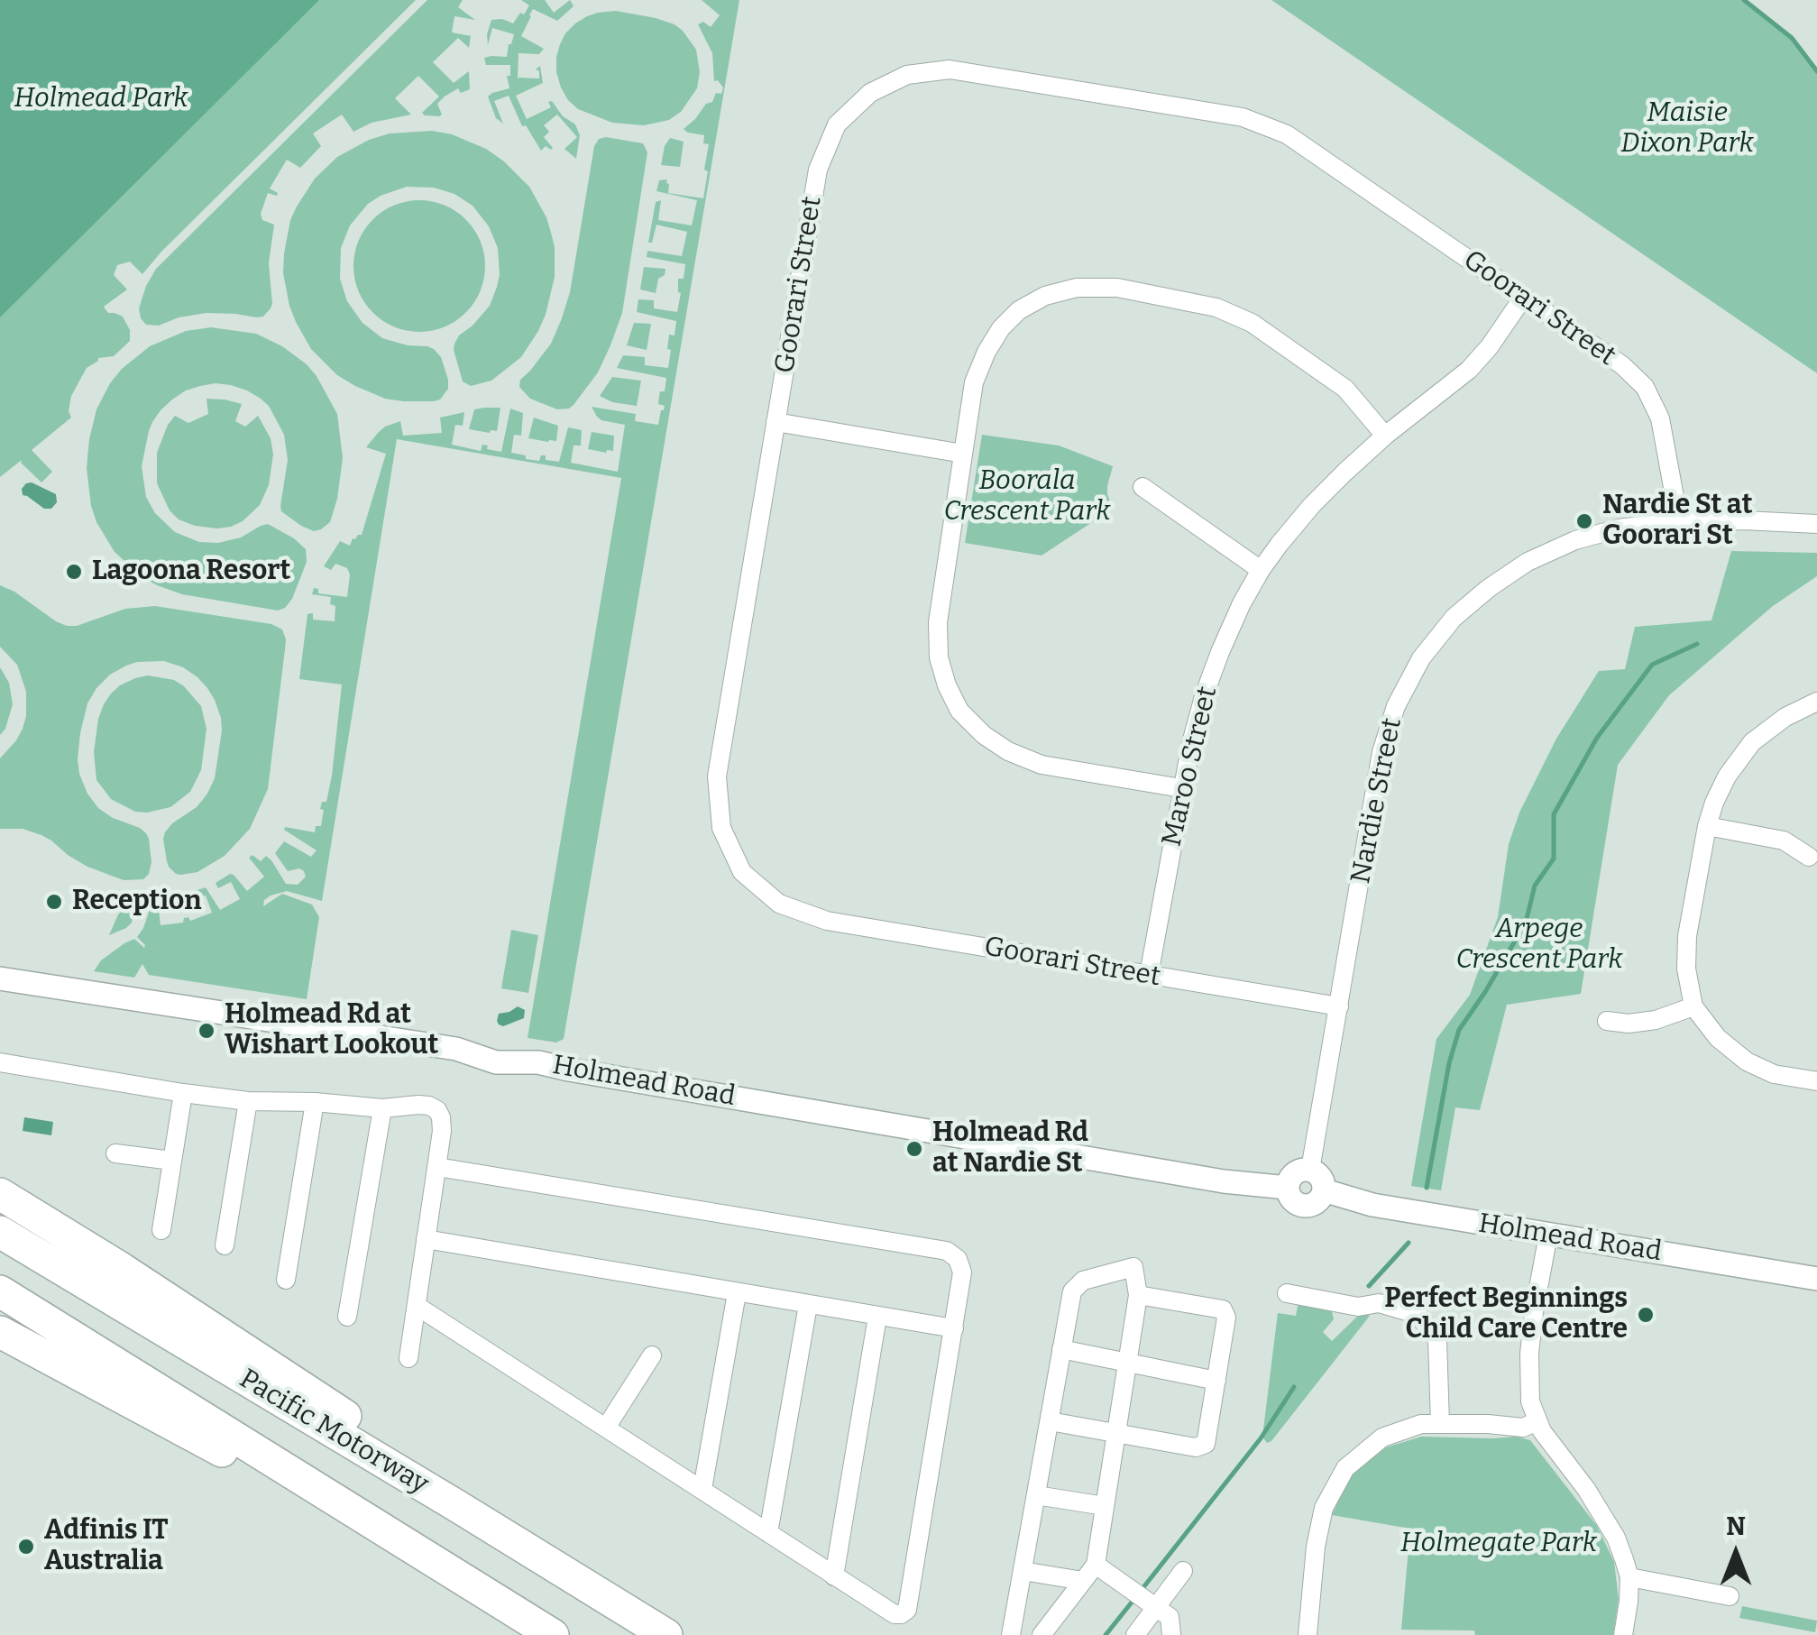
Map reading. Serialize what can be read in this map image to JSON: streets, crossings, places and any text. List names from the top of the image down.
{
  "streets": {
    "highway": ["Pacific Motorway"],
    "street": [
      "Goorari Street",
      "Maroo Street",
      "Nardie Street",
      "Holmead Road"
    ]
  },
  "crossings": [
    ["Goorari Street", "Maroo Street"],
    ["Goorari Street", "Nardie Street"],
    ["Nardie Street", "Holmead Road"]
  ],
  "parks": [
    "Holmead Park",
    "Maisie Dixon Park",
    "Boorala Crescent Park",
    "Arpege Crescent Park",
    "Holmegate Park"
  ],
  "places": [
    "Nardie St at Goorari St",
    "Lagoona Resort",
    "Reception",
    "Holmead Rd at Wishart Lookout",
    "Holmead Rd at Nardie St",
    "Perfect Beginnings Child Care Centre",
    "Adfinis IT Australia"
  ],
  "north": "top"
}
